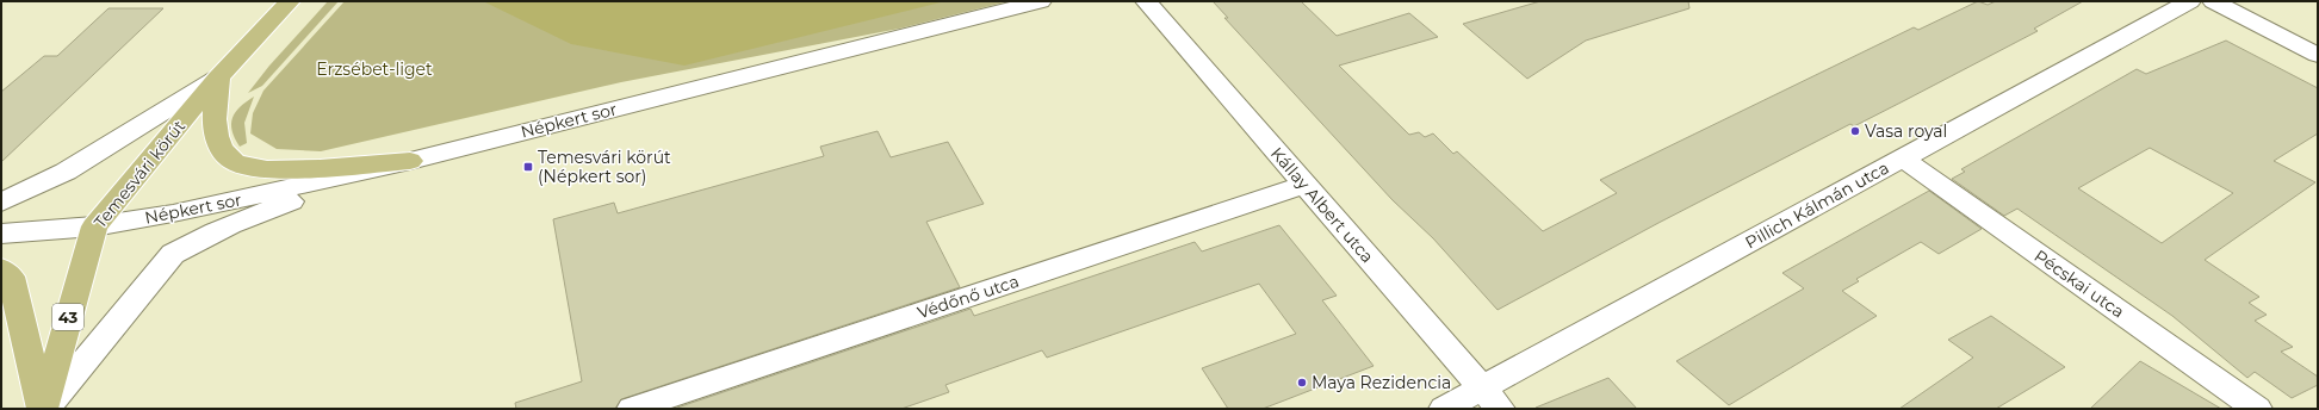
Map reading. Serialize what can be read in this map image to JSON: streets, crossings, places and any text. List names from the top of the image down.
{
  "streets": {
    "main road": ["Temesvári körút", "43"],
    "street": [
      "Népkert sor",
      "Kállay Albert utca",
      "Pillich Kálmán utca",
      "Pécskai utca",
      "Védőnő utca"
    ]
  },
  "crossings": [
    ["Népkert sor", "Temesvári körút"],
    ["Kállay Albert utca", "Pillich Kálmán utca"],
    ["Kállay Albert utca", "Védőnő utca"],
    ["Pillich Kálmán utca", "Pécskai utca"]
  ],
  "parks": ["Erzsébet-liget"],
  "places": {
    "other": ["Vasa royal", "Maya Rezidencia"],
    "transit": ["Temesvári körút (Népkert sor)"]
  }
}
